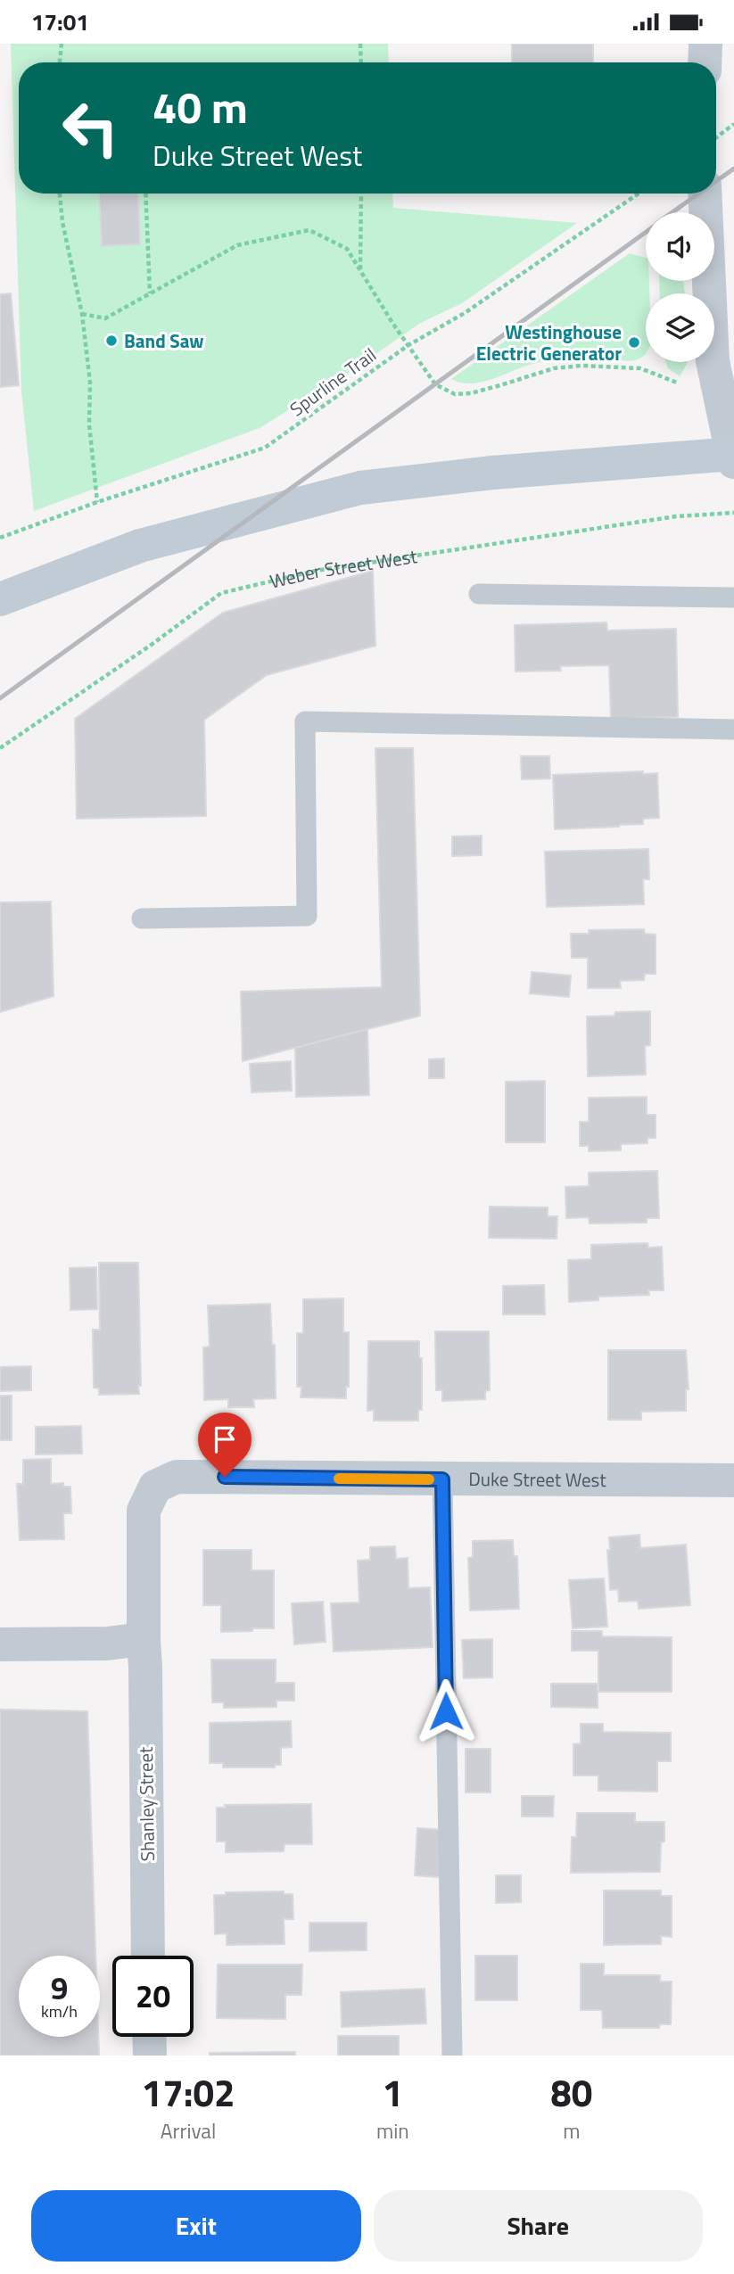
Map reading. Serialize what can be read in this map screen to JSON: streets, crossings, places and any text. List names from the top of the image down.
{
  "streets": {
    "street": ["Duke Street West", "Shanley Street"],
    "path": ["Spurline Trail", "Weber Street West"]
  },
  "crossings": [
    ["Duke Street West", "Shanley Street"]
  ],
  "places": ["Band Saw", "Westinghouse Electric Generator"],
  "page": {
    "status": "17:01",
    "turn": ["40 m", "Duke Street West"],
    "speed": "9 km/h",
    "limit": "20",
    "eta": [
      "17:02",
      "Arrival",
      "1",
      "min",
      "80",
      "m"
    ],
    "buttons": ["Exit", "Share"]
  }
}
